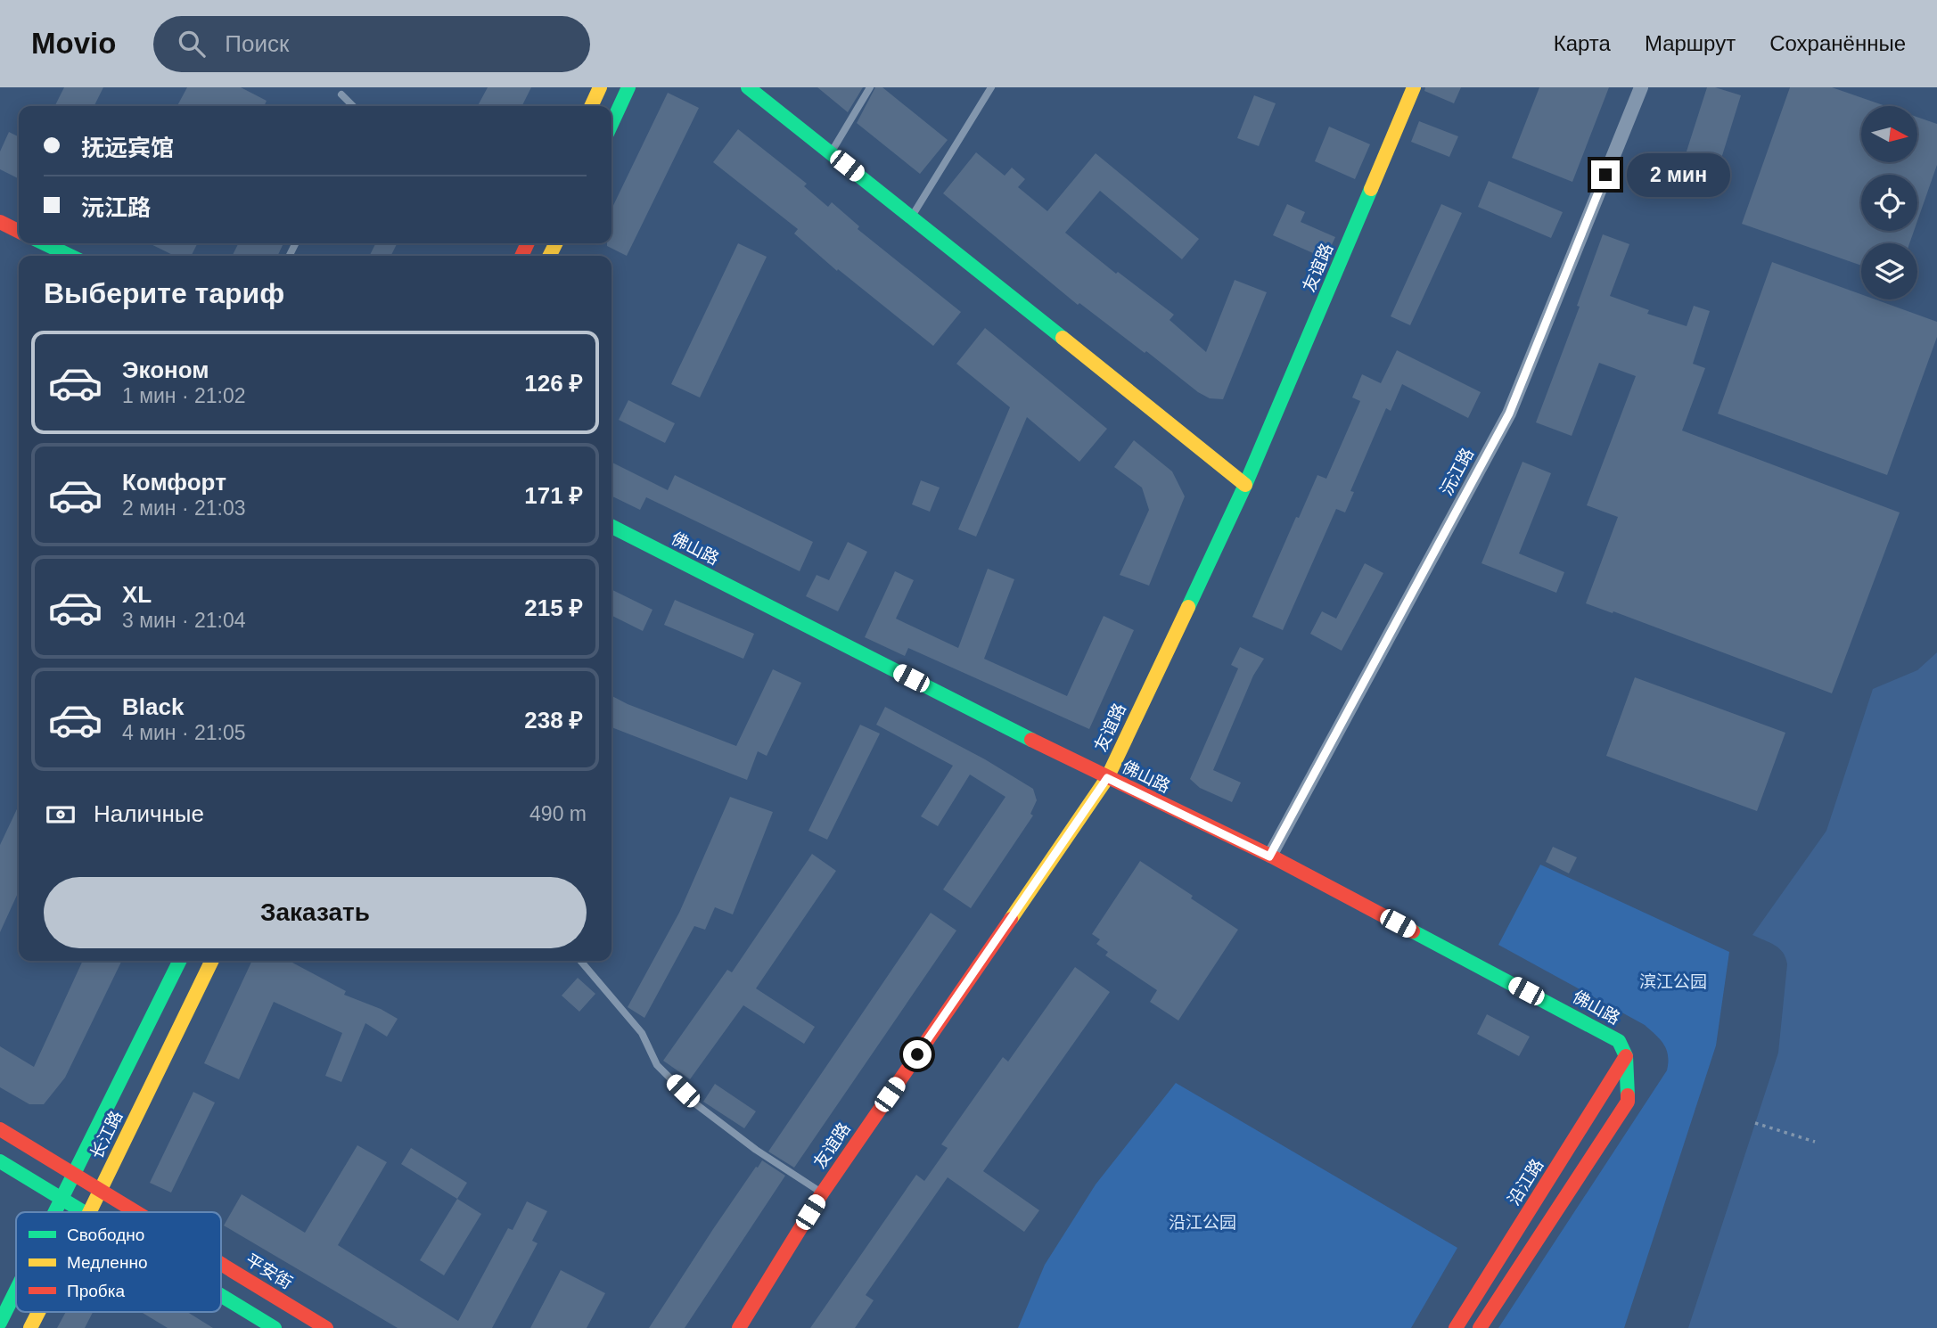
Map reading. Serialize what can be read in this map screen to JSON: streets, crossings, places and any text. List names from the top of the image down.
{
  "streets": {
    "street": [
      "友谊路",
      "沅江路",
      "佛山路",
      "长江路",
      "沿江路",
      "平安街"
    ]
  },
  "crossings": [
    ["友谊路", "佛山路"],
    ["沅江路", "佛山路"],
    ["佛山路", "沿江路"],
    ["长江路", "平安街"]
  ],
  "parks": ["滨江公园", "沿江公园"],
  "legend": ["Свободно", "Медленно", "Пробка"],
  "north": "right",
  "page": {
    "header": "Movio",
    "search": "Поиск",
    "nav": ["Карта", "Маршрут", "Сохранённые"],
    "banner": ["抚远宾馆", "沅江路"],
    "bubble": "2 мин",
    "heading": "Выберите тариф",
    "list": [
      {
        "name": "Эконом",
        "note": "1 мин · 21:02",
        "value": "126 ₽"
      },
      {
        "name": "Комфорт",
        "note": "2 мин · 21:03",
        "value": "171 ₽"
      },
      {
        "name": "XL",
        "note": "3 мин · 21:04",
        "value": "215 ₽"
      },
      {
        "name": "Black",
        "note": "4 мин · 21:05",
        "value": "238 ₽"
      }
    ],
    "pay": ["Наличные", "490 m"],
    "buttons": "Заказать"
  }
}
